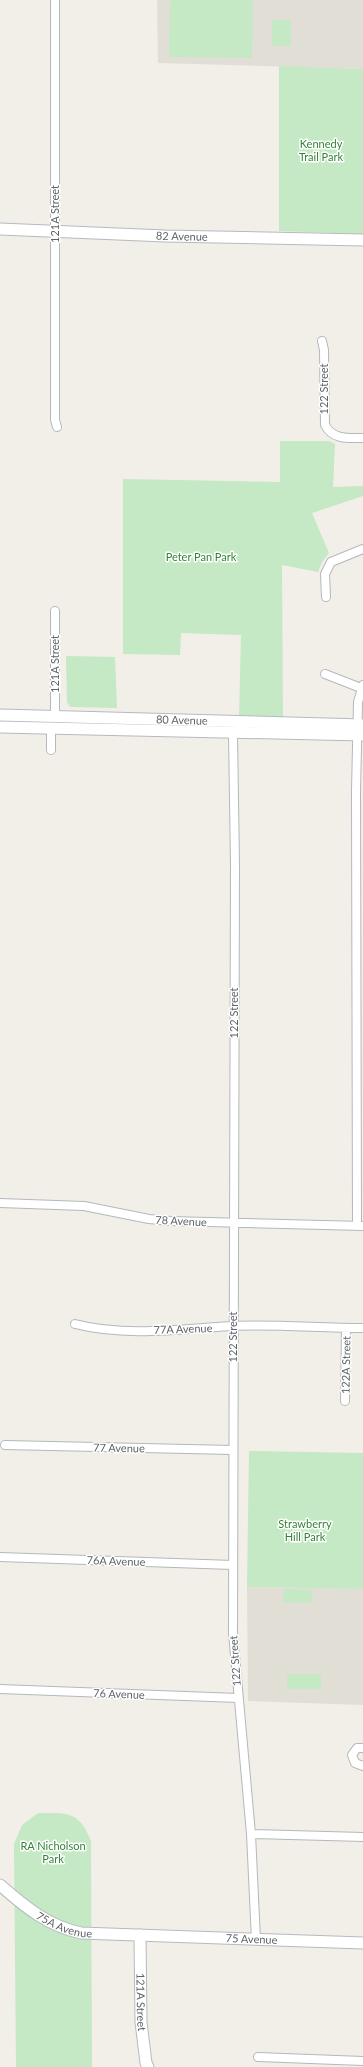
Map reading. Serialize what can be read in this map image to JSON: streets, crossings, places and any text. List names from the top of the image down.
{
  "streets": {
    "street": [
      "121A Street",
      "82 Avenue",
      "122 Street",
      "80 Avenue",
      "78 Avenue",
      "77A Avenue",
      "122A Street",
      "77 Avenue",
      "76A Avenue",
      "76 Avenue",
      "75A Avenue",
      "75 Avenue"
    ]
  },
  "crossings": [
    ["121A Street", "82 Avenue"],
    ["121A Street", "80 Avenue"],
    ["121A Street", "75A Avenue"],
    ["121A Street", "75 Avenue"],
    ["122 Street", "80 Avenue"],
    ["122 Street", "78 Avenue"],
    ["122 Street", "77A Avenue"],
    ["122 Street", "77 Avenue"],
    ["122 Street", "76A Avenue"],
    ["122 Street", "76 Avenue"],
    ["122 Street", "75 Avenue"],
    ["77A Avenue", "122A Street"],
    ["75A Avenue", "75 Avenue"]
  ],
  "parks": [
    "Kennedy Trail Park",
    "Peter Pan Park",
    "Strawberry Hill Park",
    "RA Nicholson Park"
  ]
}
